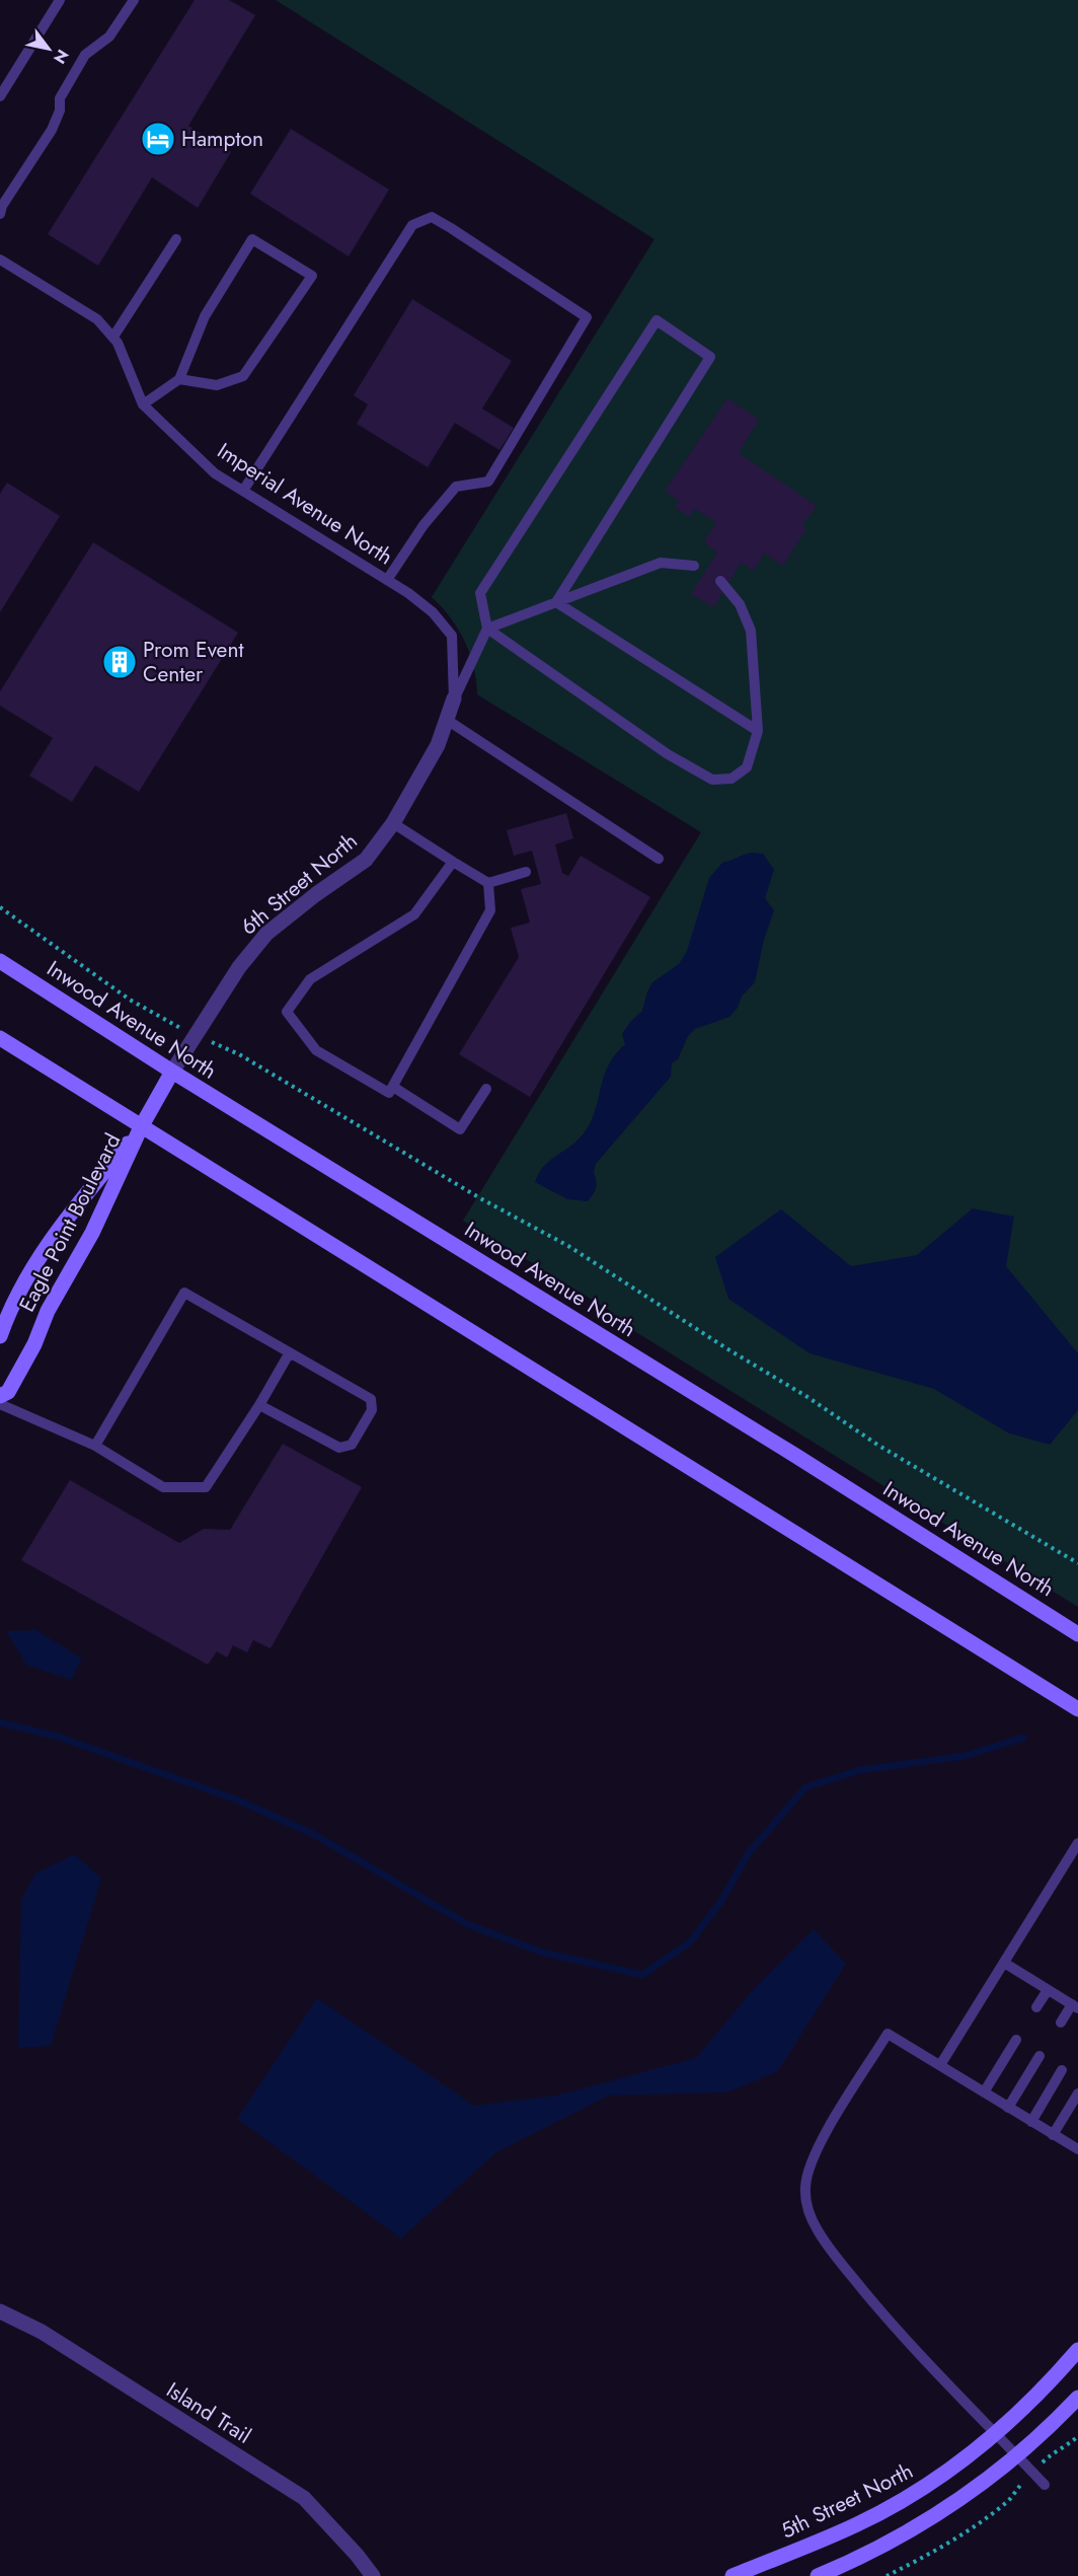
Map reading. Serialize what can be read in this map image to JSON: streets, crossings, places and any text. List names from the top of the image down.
{
  "streets": {
    "main road": [
      "6th Street North",
      "Inwood Avenue North",
      "Eagle Point Boulevard",
      "5th Street North"
    ],
    "street": ["Island Trail"],
    "lane": ["Imperial Avenue North"]
  },
  "crossings": [
    ["Imperial Avenue North", "6th Street North"],
    ["6th Street North", "Inwood Avenue North"],
    ["6th Street North", "Eagle Point Boulevard"]
  ],
  "places": {
    "hotel": ["Hampton"],
    "building": ["Prom Event Center"]
  },
  "north": "bottom right"
}
